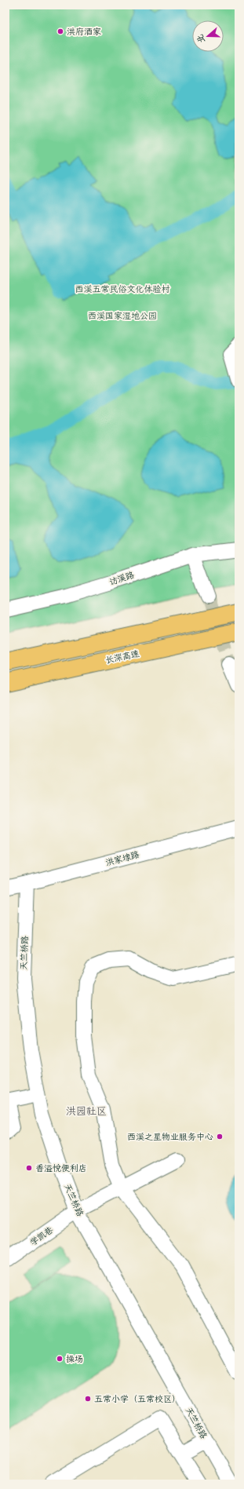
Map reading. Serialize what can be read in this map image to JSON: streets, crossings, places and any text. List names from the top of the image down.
{
  "streets": {
    "highway": ["长深高速"],
    "street": [
      "访溪路",
      "洪家埭路",
      "天竺桥路",
      "学凯巷"
    ]
  },
  "crossings": [
    ["洪家埭路", "天竺桥路"],
    ["天竺桥路", "学凯巷"]
  ],
  "districts": ["洪园社区"],
  "parks": ["西溪五常民俗文化体验村", "西溪国家湿地公园"],
  "places": [
    "洪府酒家",
    "西溪之星物业服务中心",
    "香溢悦便利店",
    "操场",
    "五常小学（五常校区）"
  ],
  "north": "left"
}
